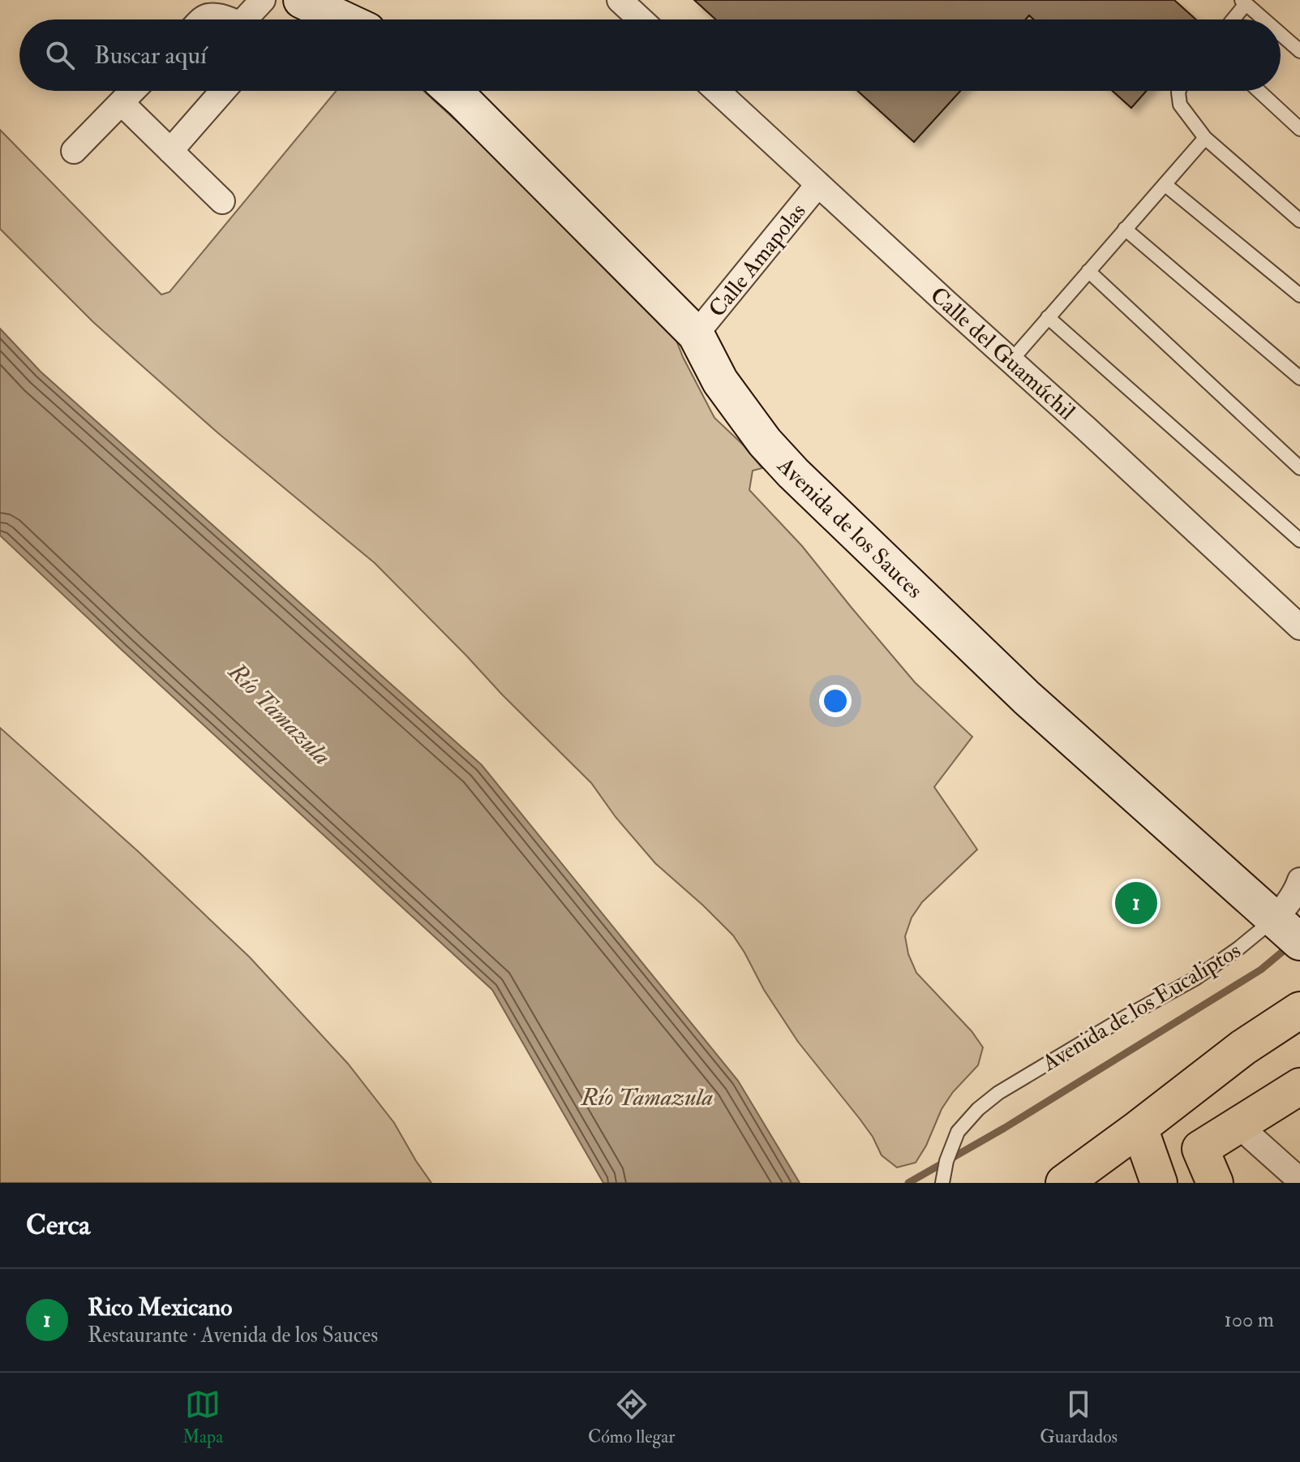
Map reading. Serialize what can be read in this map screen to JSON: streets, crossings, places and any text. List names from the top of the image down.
{
  "streets": {
    "street": [
      "Calle Amapolas",
      "Calle del Guamúchil",
      "Avenida de los Sauces",
      "Avenida de los Eucaliptos"
    ]
  },
  "crossings": [
    ["Calle Amapolas", "Calle del Guamúchil"],
    ["Calle Amapolas", "Avenida de los Sauces"],
    ["Avenida de los Sauces", "Avenida de los Eucaliptos"]
  ],
  "water": ["Río Tamazula"],
  "page": {
    "search": "Buscar aquí",
    "pins": "1",
    "heading": "Cerca",
    "list": [
      {
        "mark": "1",
        "name": "Rico Mexicano",
        "note": "Restaurante · Avenida de los Sauces",
        "value": "100 m"
      }
    ],
    "nav": ["Mapa", "Cómo llegar", "Guardados"]
  }
}
